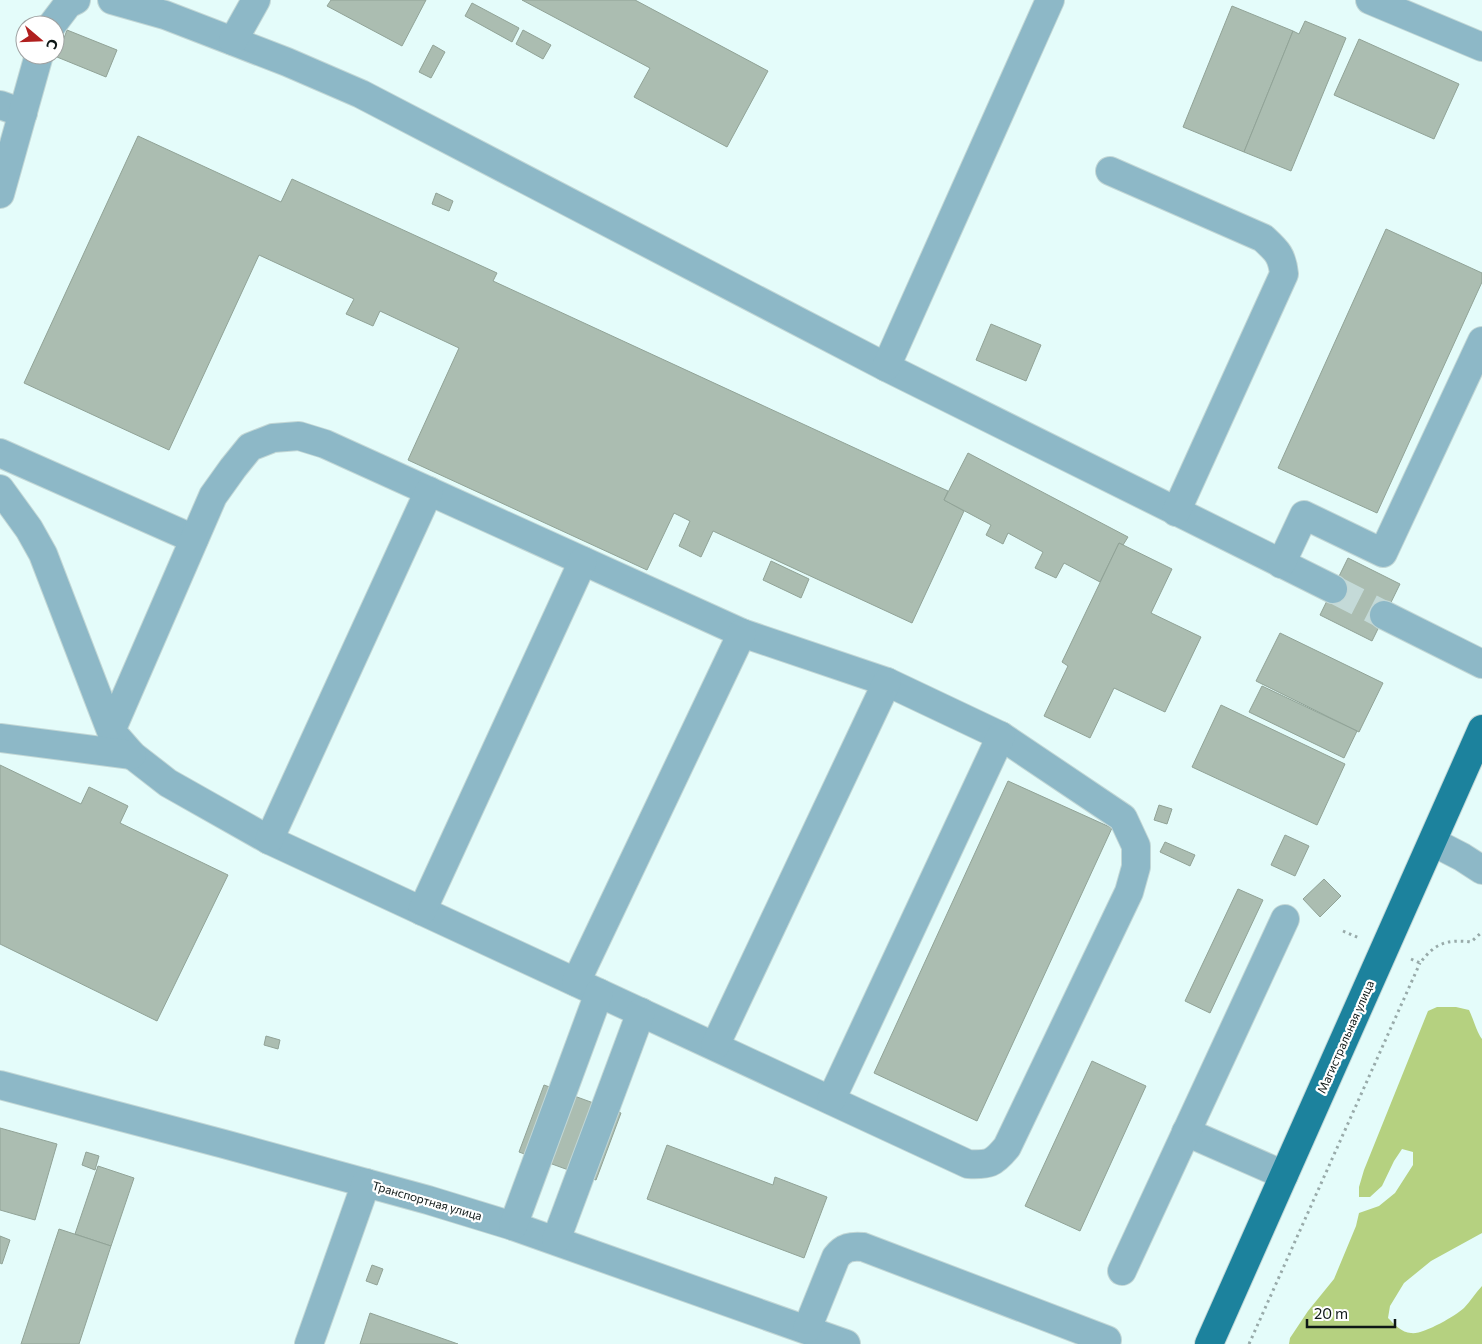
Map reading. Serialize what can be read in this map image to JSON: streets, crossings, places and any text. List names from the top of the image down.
{
  "streets": {
    "main road": ["Магистральная улица"],
    "street": ["Транспортная улица"]
  },
  "scale_bar": "20 m",
  "north": "right"
}
